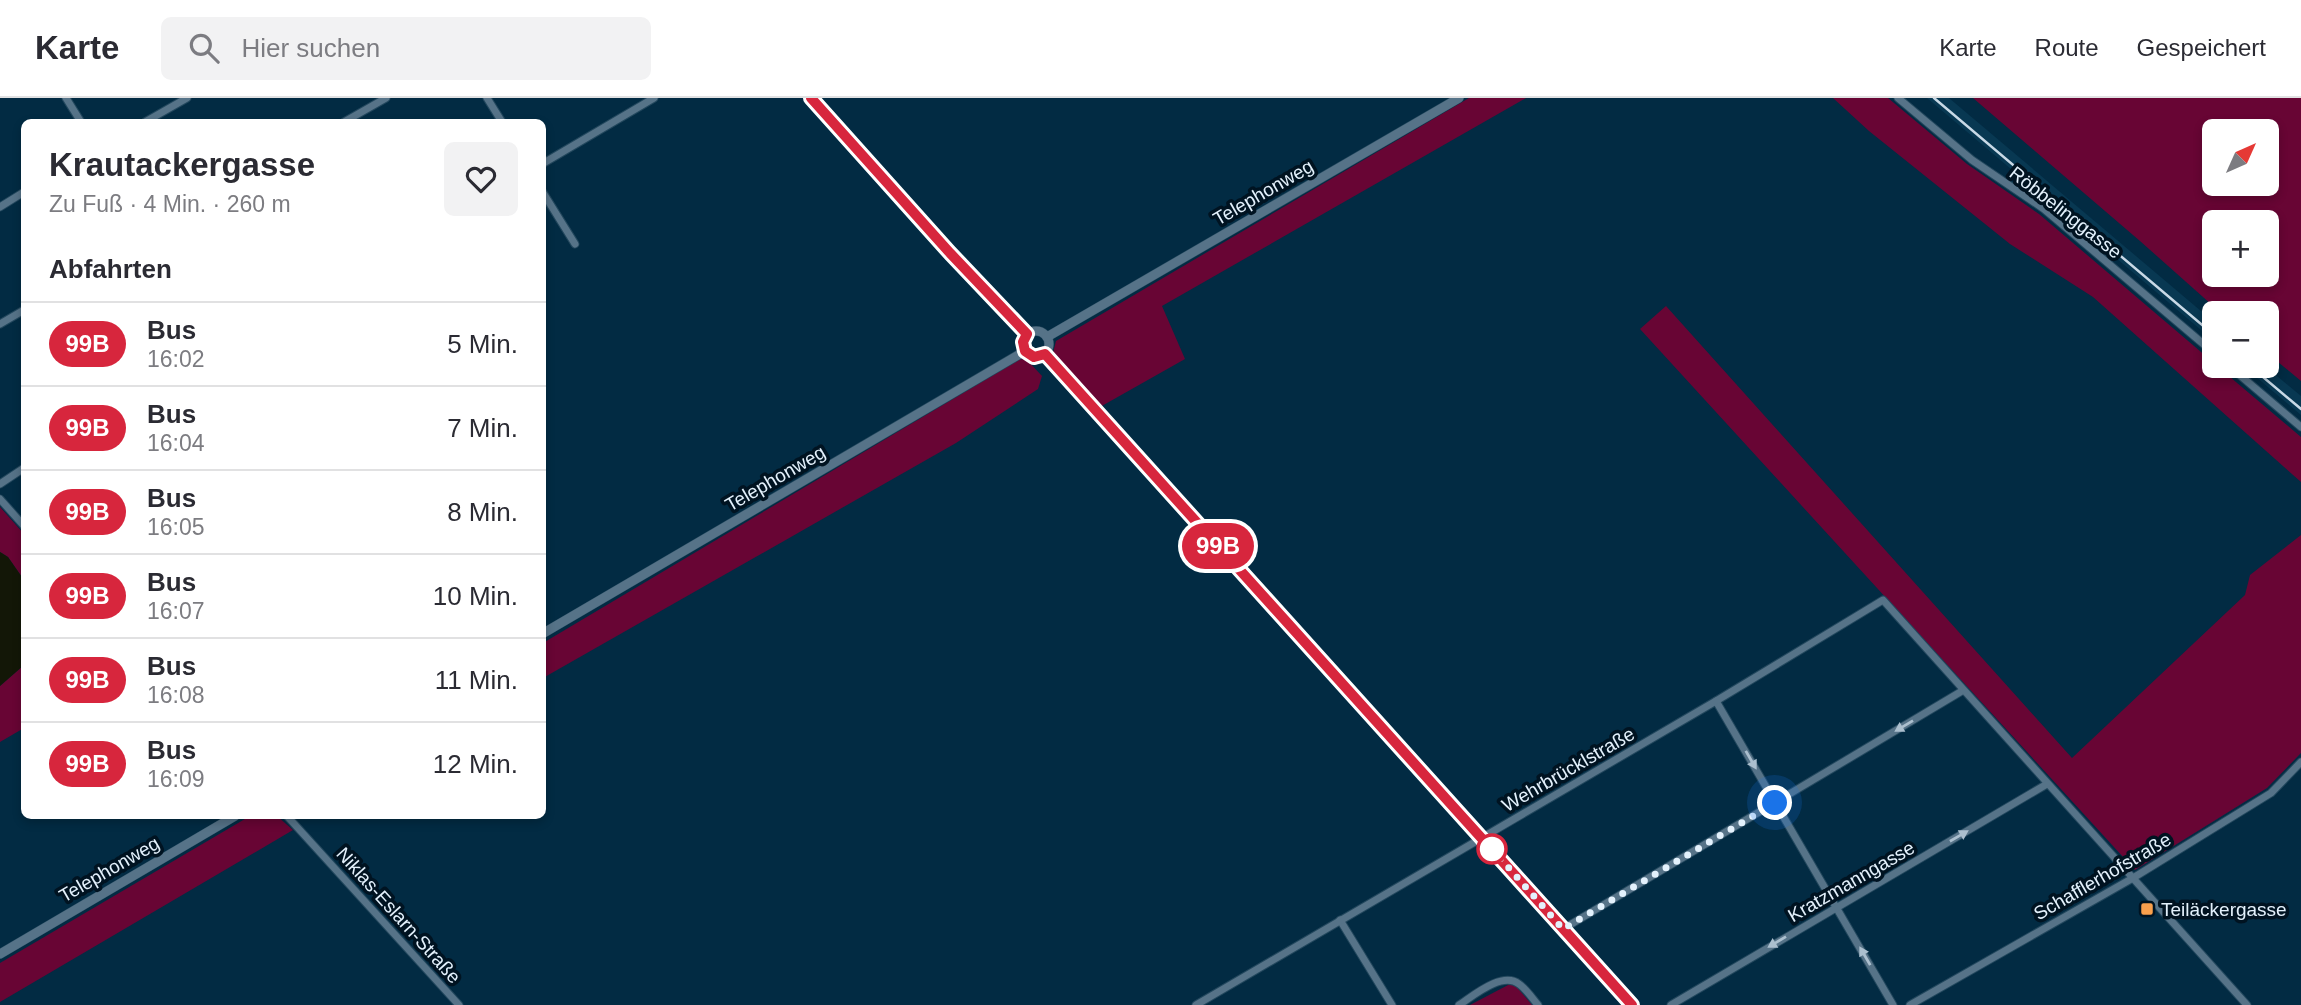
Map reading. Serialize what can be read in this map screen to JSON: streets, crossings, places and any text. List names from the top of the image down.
{
  "streets": {
    "street": [
      "Telephonweg",
      "Röbbelinggasse",
      "Wehrbrücklstraße",
      "Schafflerhofstraße",
      "Kratzmanngasse",
      "Niklas-Eslarn-Straße"
    ]
  },
  "places": {
    "transit": ["Teiläckergasse"]
  },
  "lines": ["bus line 99B"],
  "north": "top right",
  "page": {
    "header": "Karte",
    "search": "Hier suchen",
    "nav": ["Karte", "Route", "Gespeichert"],
    "on_map": "99B",
    "map_buttons": ["+", "−"],
    "heading": [
      ["Krautackergasse", "Zu Fuß · 4 Min. · 260 m"],
      "Abfahrten"
    ],
    "list": [
      {
        "mark": "99B",
        "name": "Bus",
        "note": "16:02",
        "value": "5 Min."
      },
      {
        "mark": "99B",
        "name": "Bus",
        "note": "16:04",
        "value": "7 Min."
      },
      {
        "mark": "99B",
        "name": "Bus",
        "note": "16:05",
        "value": "8 Min."
      },
      {
        "mark": "99B",
        "name": "Bus",
        "note": "16:07",
        "value": "10 Min."
      },
      {
        "mark": "99B",
        "name": "Bus",
        "note": "16:08",
        "value": "11 Min."
      },
      {
        "mark": "99B",
        "name": "Bus",
        "note": "16:09",
        "value": "12 Min."
      }
    ]
  }
}
